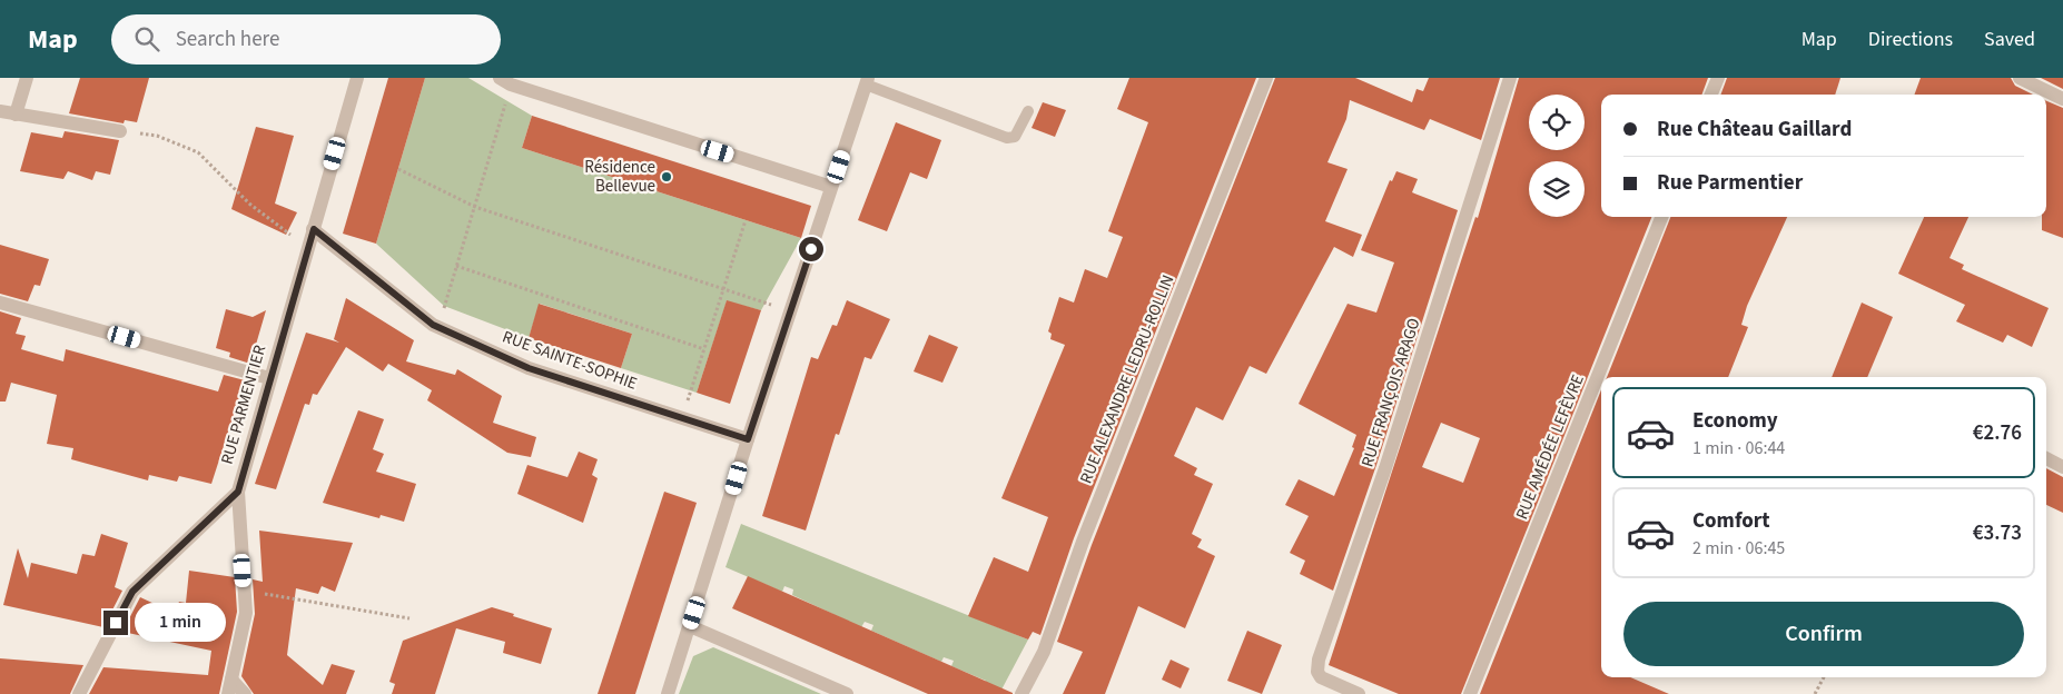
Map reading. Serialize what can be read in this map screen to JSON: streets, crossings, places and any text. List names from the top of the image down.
{
  "streets": {
    "street": [
      "RUE SAINTE-SOPHIE",
      "RUE ALEXANDRE LEDRU-ROLLIN",
      "RUE FRANÇOIS ARAGO",
      "RUE PARMENTIER",
      "RUE AMÉDÉE LEFÈVRE"
    ]
  },
  "crossings": [
    ["RUE SAINTE-SOPHIE", "RUE PARMENTIER"]
  ],
  "places": ["Résidence Bellevue"],
  "page": {
    "header": "Map",
    "search": "Search here",
    "nav": ["Map", "Directions", "Saved"],
    "banner": ["Rue Château Gaillard", "Rue Parmentier"],
    "list": [
      {
        "name": "Economy",
        "note": "1 min · 06:44",
        "value": "€2.76"
      },
      {
        "name": "Comfort",
        "note": "2 min · 06:45",
        "value": "€3.73"
      }
    ],
    "buttons": "Confirm",
    "bubble": "1 min"
  }
}
